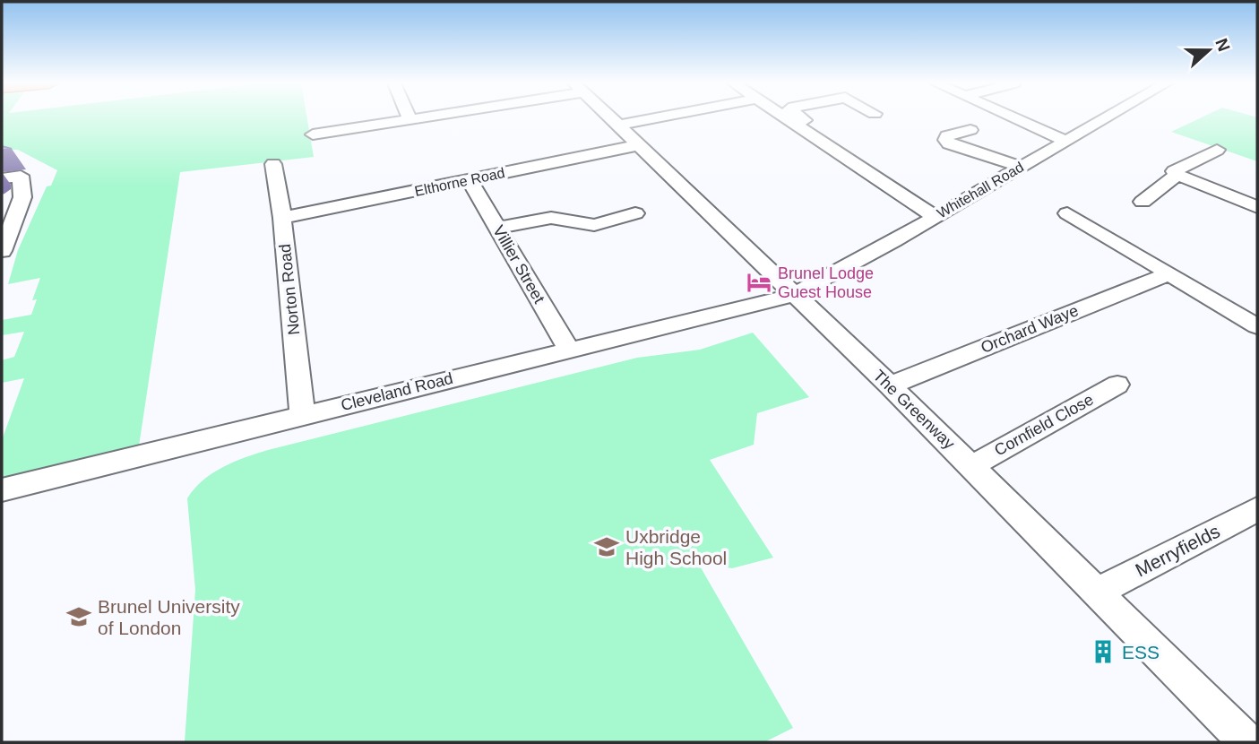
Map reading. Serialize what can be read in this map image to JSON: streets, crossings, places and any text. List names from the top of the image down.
{
  "streets": {
    "street": [
      "Elthorne Road",
      "Whitehall Road",
      "Villier Street",
      "Norton Road",
      "Orchard Waye",
      "Cleveland Road",
      "The Greenway",
      "Cornfield Close",
      "Merryfields"
    ]
  },
  "crossings": [
    ["Elthorne Road", "Villier Street"],
    ["Elthorne Road", "Norton Road"],
    ["Elthorne Road", "The Greenway"],
    ["Whitehall Road", "Cleveland Road"],
    ["Whitehall Road", "The Greenway"],
    ["Villier Street", "Cleveland Road"],
    ["Norton Road", "Cleveland Road"],
    ["Orchard Waye", "The Greenway"],
    ["Cleveland Road", "The Greenway"],
    ["The Greenway", "Cornfield Close"],
    ["The Greenway", "Merryfields"]
  ],
  "places": {
    "hotel": ["Brunel Lodge Guest House"],
    "school or university": ["Uxbridge High School", "Brunel University of London"],
    "building": ["ESS"]
  },
  "north": "right"
}
